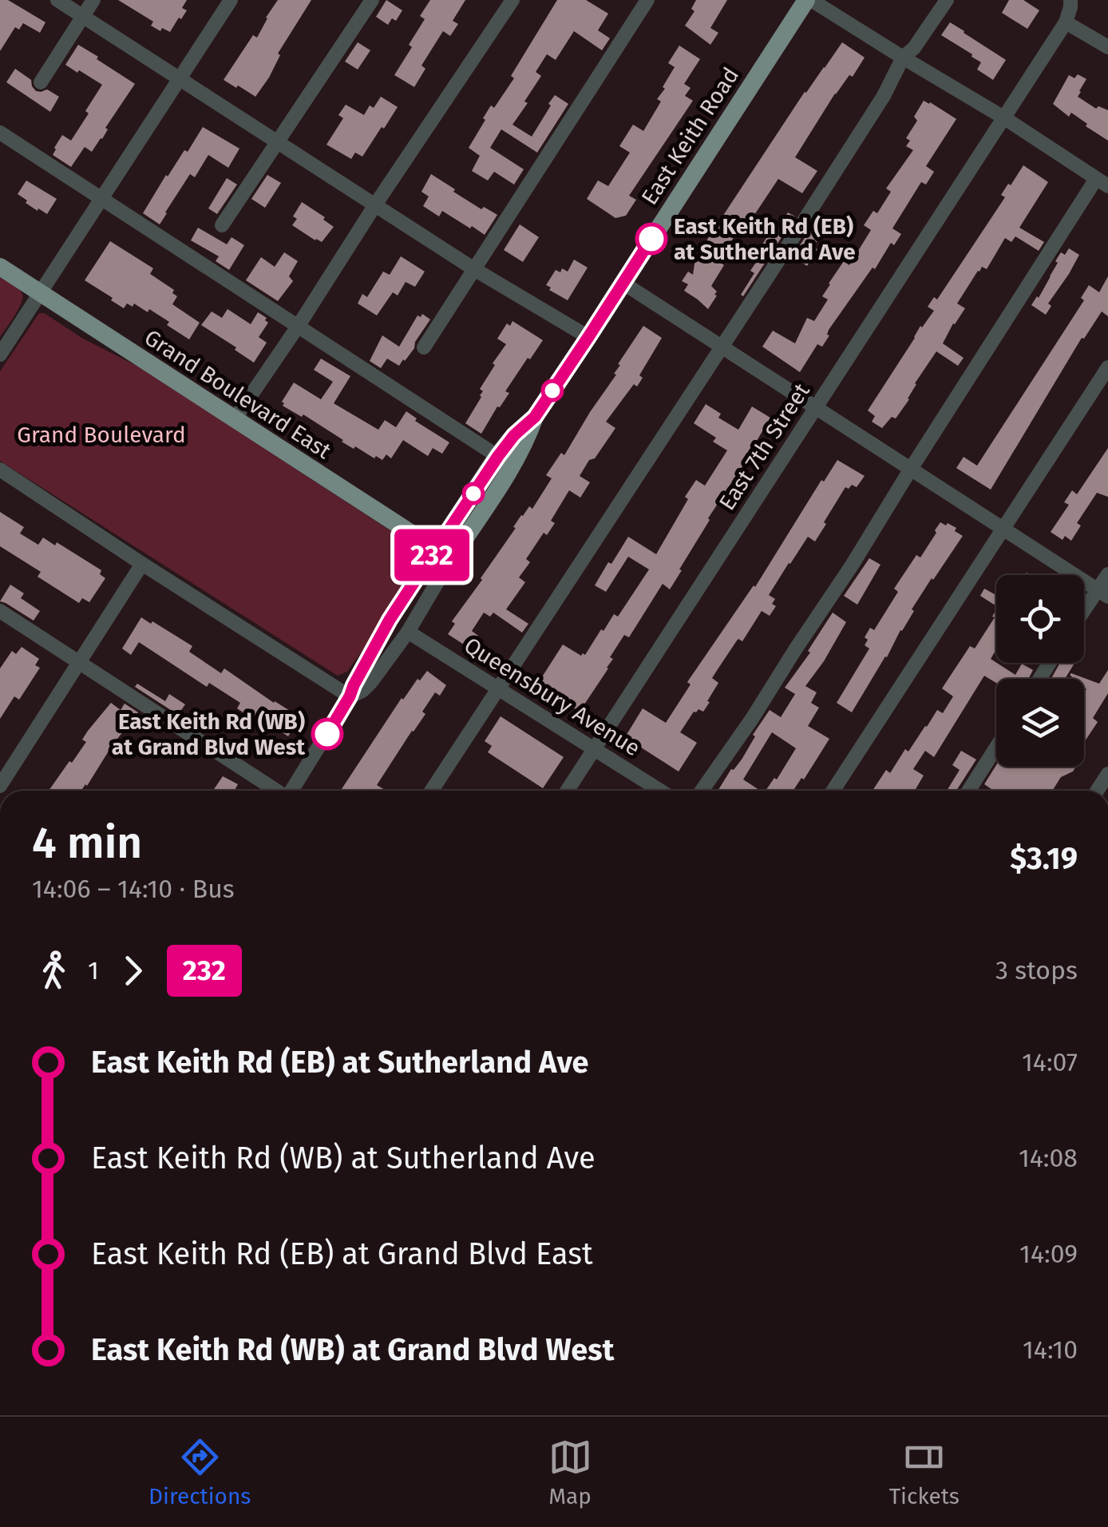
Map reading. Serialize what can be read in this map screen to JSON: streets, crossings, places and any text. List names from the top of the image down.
{
  "streets": {
    "main road": ["East Keith Road", "Grand Boulevard East"],
    "street": ["East 7th Street", "Queensbury Avenue"]
  },
  "crossings": [
    ["East Keith Road", "Grand Boulevard East"],
    ["East Keith Road", "Queensbury Avenue"],
    ["East 7th Street", "Queensbury Avenue"]
  ],
  "parks": ["Grand Boulevard"],
  "places": ["East Keith Rd (EB) at Sutherland Ave", "East Keith Rd (WB) at Grand Blvd West"],
  "lines": ["bus line 232"],
  "page": {
    "on_map": "232",
    "heading": ["4 min", "14:06 – 14:10 · Bus", "$3.19"],
    "legs": ["1", "232", "3 stops"],
    "list": [
      {
        "name": "East Keith Rd (EB) at Sutherland Ave",
        "value": "14:07"
      },
      {
        "name": "East Keith Rd (WB) at Sutherland Ave",
        "value": "14:08"
      },
      {
        "name": "East Keith Rd (EB) at Grand Blvd East",
        "value": "14:09"
      },
      {
        "name": "East Keith Rd (WB) at Grand Blvd West",
        "value": "14:10"
      }
    ],
    "tabs": ["Directions", "Map", "Tickets"]
  }
}
